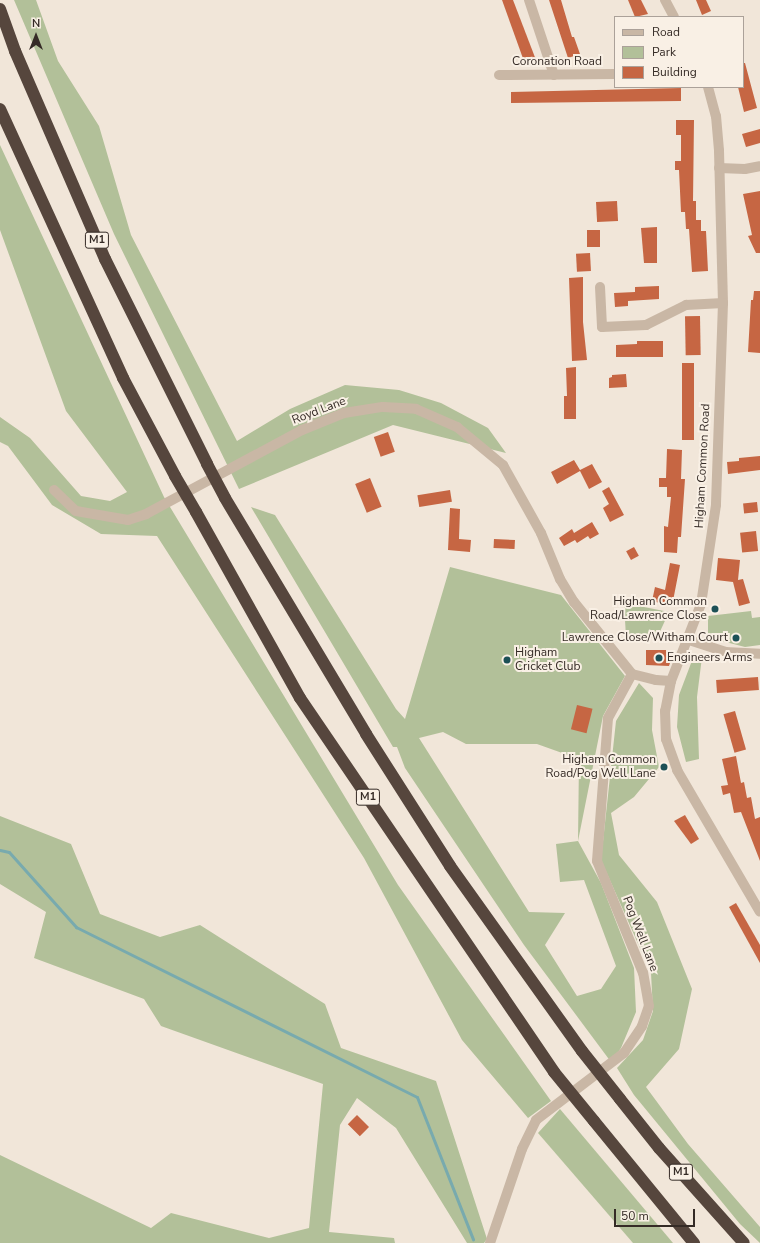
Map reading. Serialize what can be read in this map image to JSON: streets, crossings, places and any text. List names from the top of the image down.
{
  "streets": {
    "highway": ["M1"],
    "street": [
      "Coronation Road",
      "Royd Lane",
      "Higham Common Road",
      "Pog Well Lane"
    ]
  },
  "crossings": [
    ["Royd Lane", "Pog Well Lane"]
  ],
  "places": [
    "Higham Common Road/Lawrence Close",
    "Lawrence Close/Witham Court",
    "Engineers Arms",
    "Higham Cricket Club",
    "Higham Common Road/Pog Well Lane"
  ],
  "legend": ["Road", "Park", "Building"],
  "scale_bar": "50 m",
  "north": "top"
}
